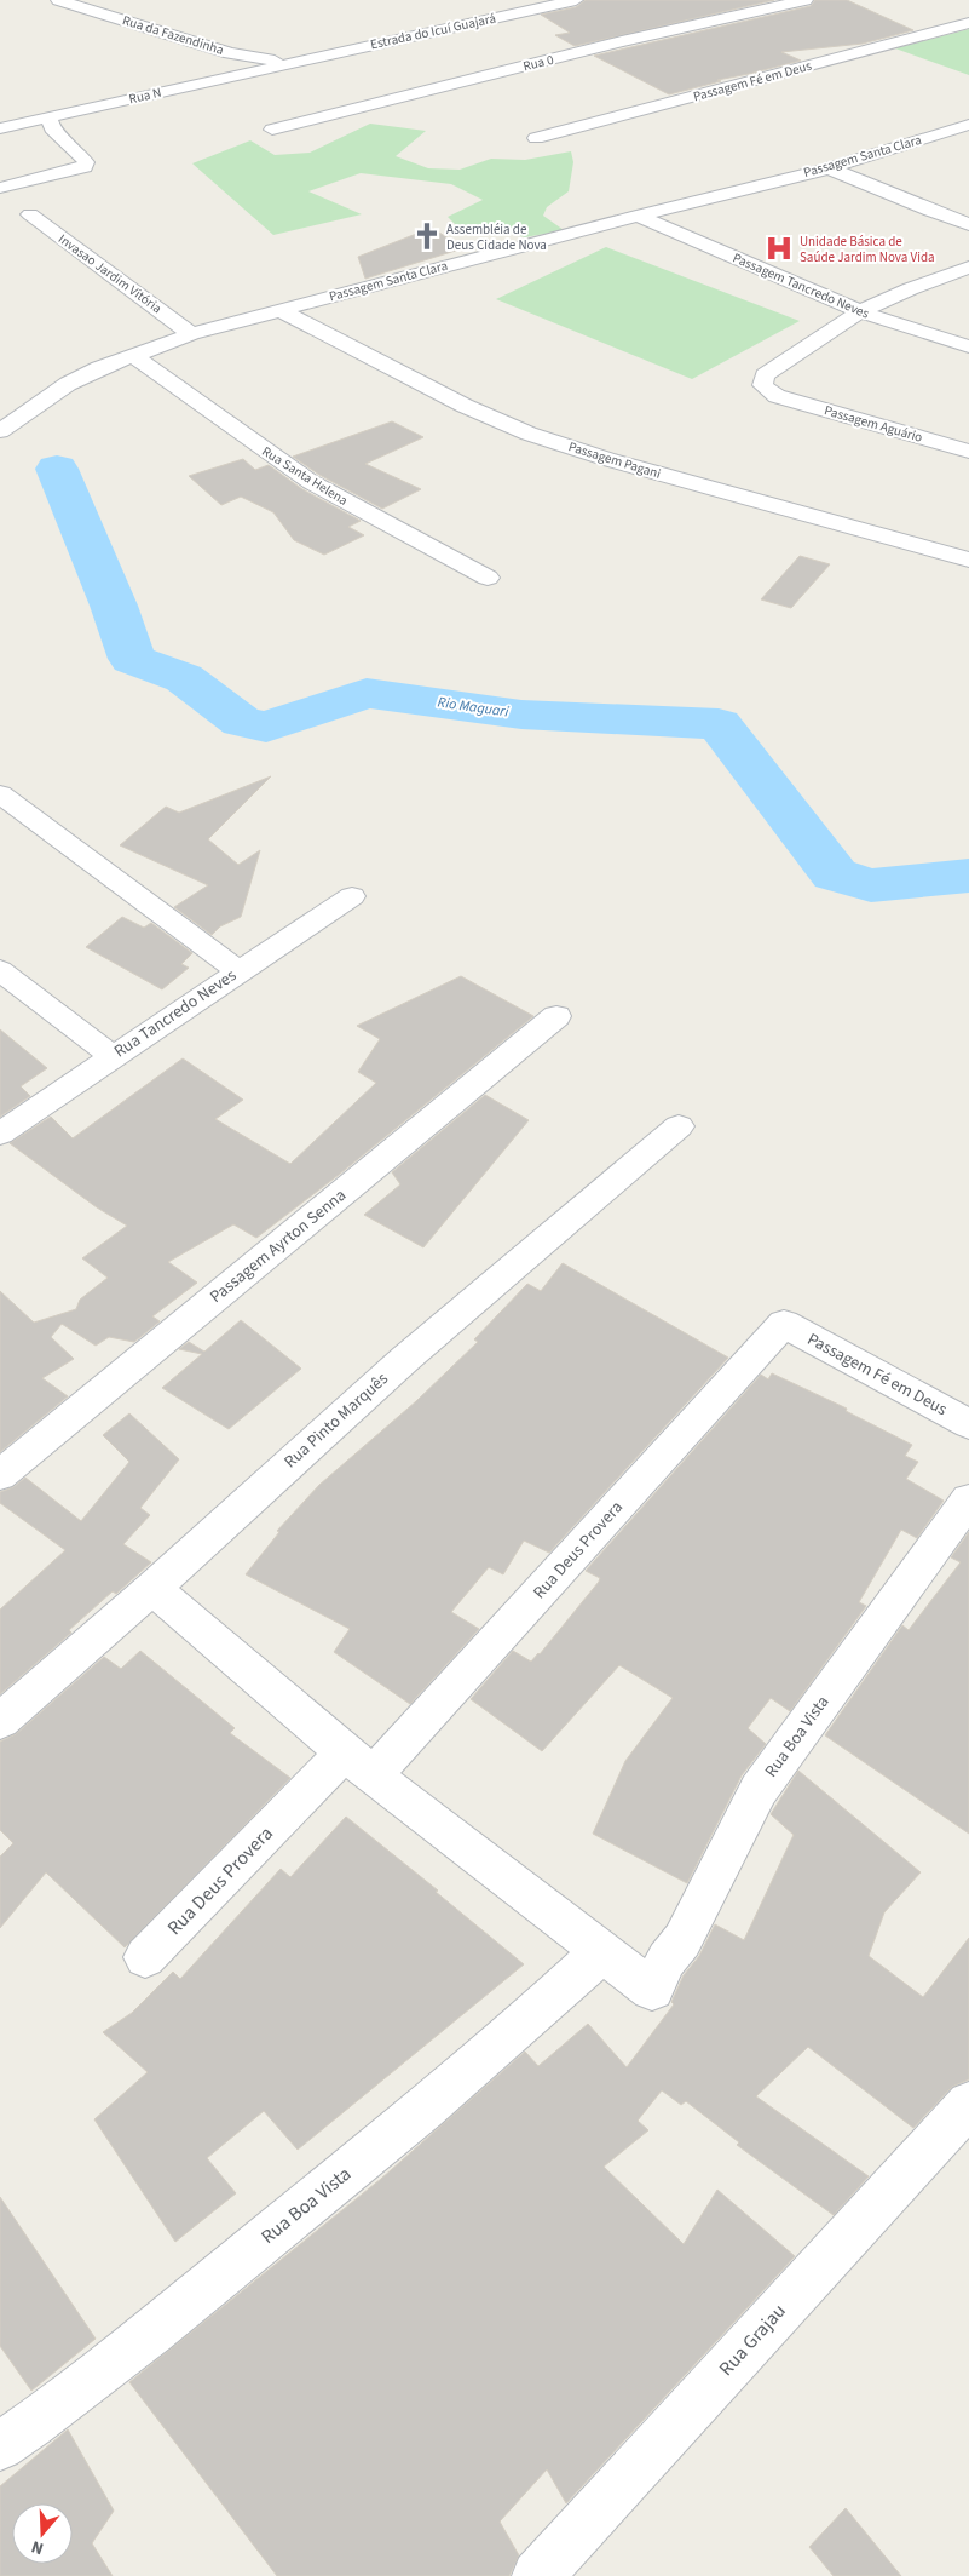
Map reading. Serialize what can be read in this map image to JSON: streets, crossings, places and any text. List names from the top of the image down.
{
  "streets": {
    "street": [
      "Estrada do Icuí Guajará",
      "Rua da Fazendinha",
      "Rua 0",
      "Passagem Fé em Deus",
      "Rua N",
      "Passagem Santa Clara",
      "Invasao Jardim Vitória",
      "Passagem Tancredo Neves",
      "Passagem Aguário",
      "Passagem Pagani",
      "Rua Santa Helena",
      "Rua Tancredo Neves",
      "Passagem Ayrton Senna",
      "Rua Pinto Marquês",
      "Rua Deus Provera",
      "Rua Boa Vista",
      "Rua Grajau"
    ]
  },
  "crossings": [
    ["Estrada do Icuí Guajará", "Rua da Fazendinha"],
    ["Estrada do Icuí Guajará", "Rua N"],
    ["Rua da Fazendinha", "Rua N"],
    ["Passagem Fé em Deus", "Rua Deus Provera"],
    ["Passagem Santa Clara", "Invasao Jardim Vitória"],
    ["Passagem Santa Clara", "Passagem Tancredo Neves"],
    ["Passagem Santa Clara", "Passagem Pagani"],
    ["Passagem Santa Clara", "Rua Santa Helena"],
    ["Passagem Tancredo Neves", "Passagem Aguário"]
  ],
  "water": ["Rio Maguari"],
  "places": {
    "church": ["Assembléia de Deus Cidade Nova"],
    "hospital": ["Unidade Básica de Saúde Jardim Nova Vida"]
  },
  "north": "bottom"
}
